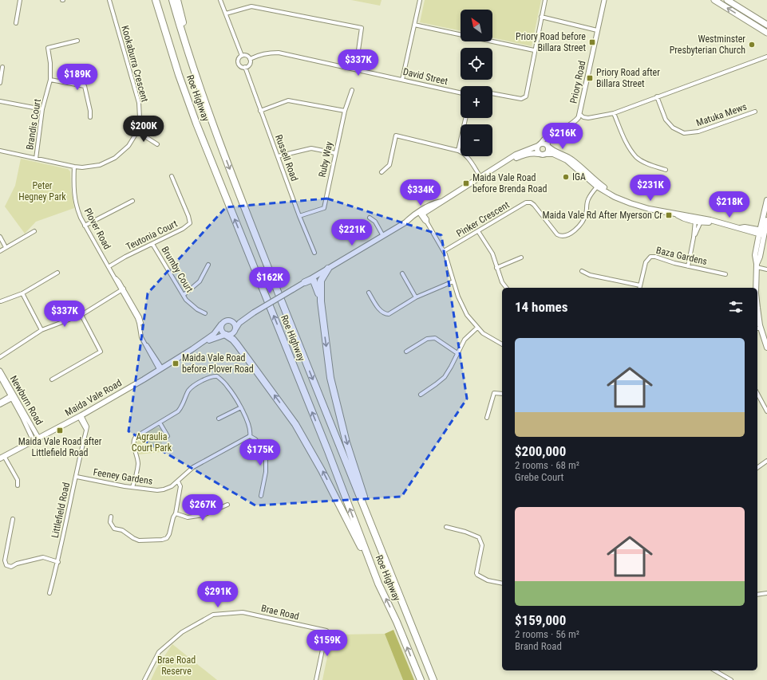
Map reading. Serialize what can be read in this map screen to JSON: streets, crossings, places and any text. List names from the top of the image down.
{
  "streets": {
    "highway": ["Roe Highway"],
    "main road": ["Maida Vale Road"],
    "street": [
      "Kookaburra Crescent",
      "David Street",
      "Priory Road",
      "Matuka Mews",
      "Brandis Court",
      "Russell Road",
      "Ruby Way",
      "Pinker Crescent",
      "Plover Road",
      "Teutonia Court",
      "Baza Gardens",
      "Brumby Court",
      "Newburn Road",
      "Feeney Gardens",
      "Littlefield Road",
      "Brae Road"
    ]
  },
  "crossings": [
    ["Kookaburra Crescent", "Brandis Court"],
    ["Kookaburra Crescent", "Plover Road"],
    ["David Street", "Russell Road"],
    ["Russell Road", "Ruby Way"],
    ["Plover Road", "Teutonia Court"],
    ["Plover Road", "Maida Vale Road"],
    ["Teutonia Court", "Brumby Court"],
    ["Maida Vale Road", "Newburn Road"],
    ["Maida Vale Road", "Littlefield Road"],
    ["Feeney Gardens", "Littlefield Road"]
  ],
  "parks": ["Peter Hegney Park", "Agraulia Court Park", "Brae Road Reserve"],
  "places": {
    "transit": [
      "Priory Road before Billara Street",
      "Priory Road after Billara Street",
      "Maida Vale Road before Brenda Road",
      "Maida Vale Rd After Myerson Cr",
      "Maida Vale Road before Plover Road",
      "Maida Vale Road after Littlefield Road"
    ],
    "other": ["Westminster Presbyterian Church", "IGA"]
  },
  "north": "top left",
  "page": {
    "map_buttons": ["+", "−"],
    "price": [
      "$337K",
      "$189K",
      "$200K",
      "$216K",
      "$231K",
      "$334K",
      "$218K",
      "$221K",
      "$162K",
      "$337K",
      "$175K",
      "$267K",
      "$291K",
      "$159K"
    ],
    "heading": "14 homes",
    "list": [
      {
        "name": "$200,000",
        "note": "2 rooms · 68 m² · Grebe Court"
      },
      {
        "name": "$159,000",
        "note": "2 rooms · 56 m² · Brand Road"
      }
    ]
  }
}
